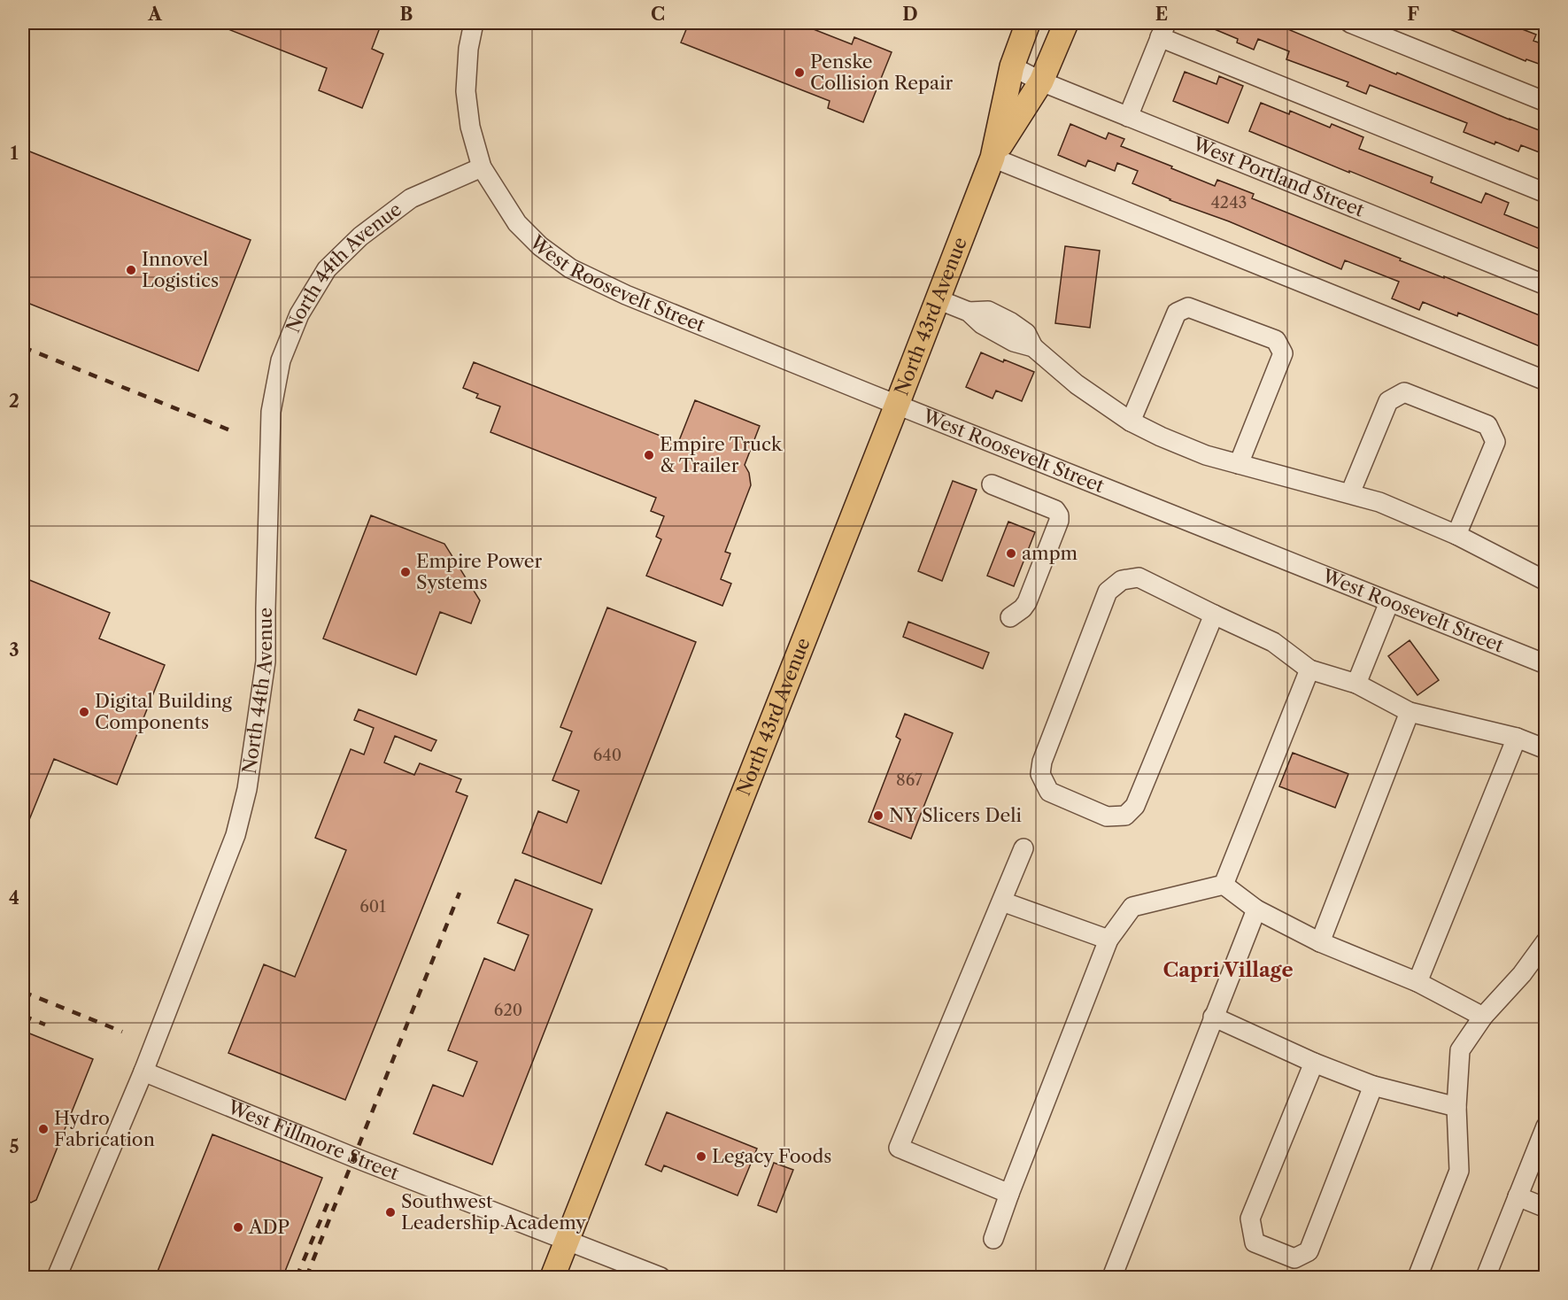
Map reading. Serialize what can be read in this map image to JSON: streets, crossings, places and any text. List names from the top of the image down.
{
  "streets": {
    "main road": ["North 43rd Avenue"],
    "street": [
      "West Portland Street",
      "North 44th Avenue",
      "West Roosevelt Street",
      "West Fillmore Street"
    ]
  },
  "crossings": [
    ["West Portland Street", "North 43rd Avenue"],
    ["North 44th Avenue", "West Roosevelt Street"],
    ["North 44th Avenue", "West Fillmore Street"],
    ["West Roosevelt Street", "North 43rd Avenue"],
    ["North 43rd Avenue", "West Fillmore Street"]
  ],
  "districts": ["Capri Village"],
  "places": [
    "Penske Collision Repair",
    "Innovel Logistics",
    "Empire Truck & Trailer",
    "ampm",
    "Empire Power Systems",
    "Digital Building Components",
    "NY Slicers Deli",
    "Hydro Fabrication",
    "Legacy Foods",
    "Southwest Leadership Academy",
    "ADP"
  ],
  "house_numbers": [
    "4243",
    "640",
    "867",
    "601",
    "620"
  ],
  "grid": {
    "columns": [
      "A",
      "B",
      "C",
      "D",
      "E",
      "F"
    ],
    "rows": [
      "1",
      "2",
      "3",
      "4",
      "5"
    ]
  }
}
